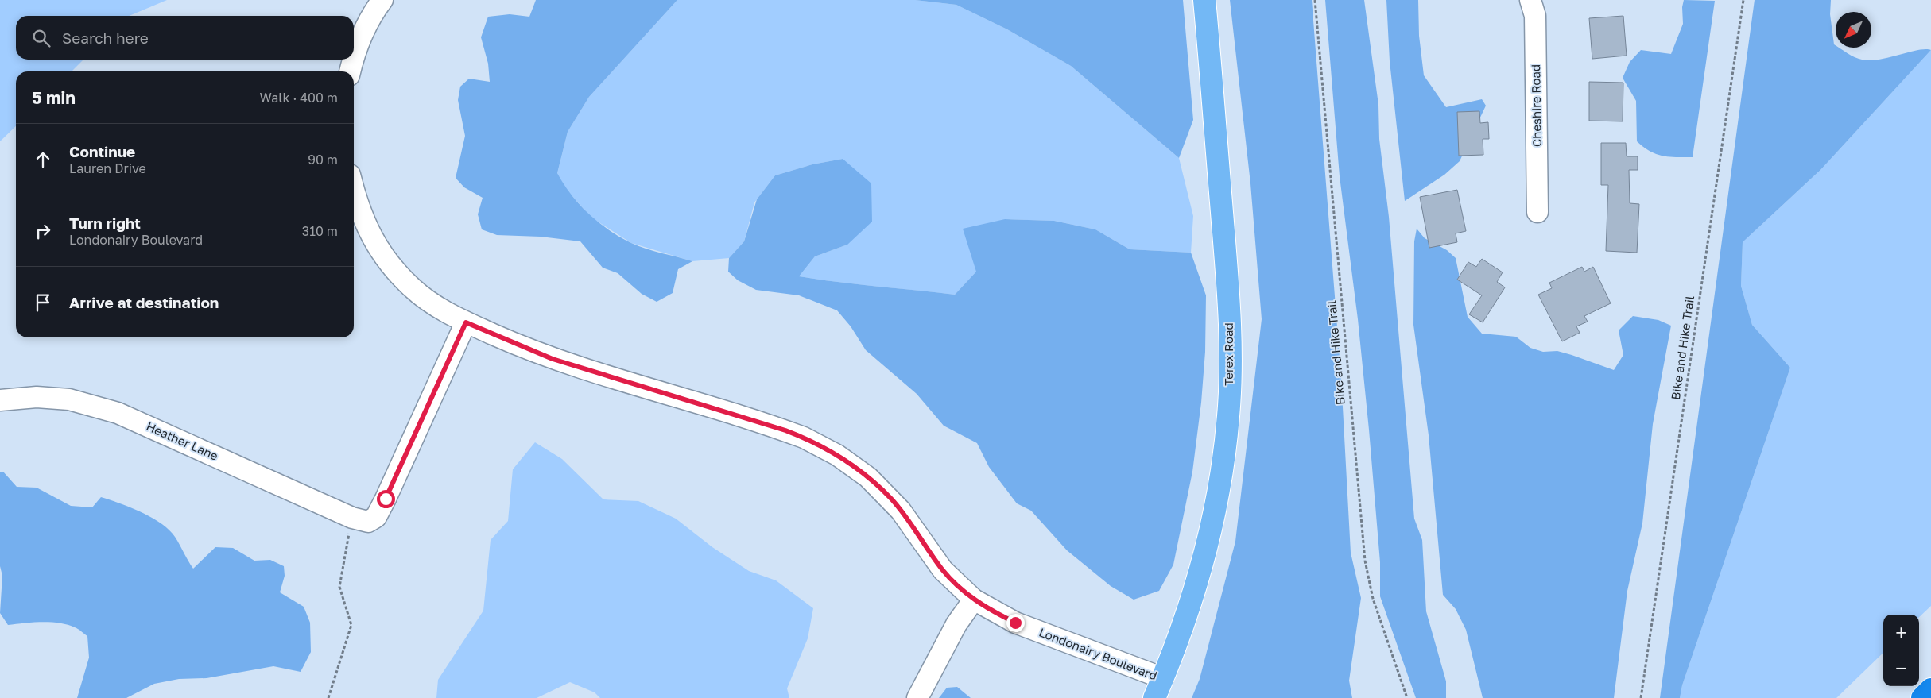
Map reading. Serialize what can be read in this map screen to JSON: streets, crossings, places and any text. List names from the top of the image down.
{
  "streets": {
    "main road": ["Terex Road"],
    "street": ["Cheshire Road", "Heather Lane", "Londonairy Boulevard"],
    "path": ["Bike and Hike Trail"]
  },
  "crossings": [
    ["Terex Road", "Londonairy Boulevard"]
  ],
  "north": "bottom left",
  "page": {
    "search": "Search here",
    "heading": ["5 min", "Walk · 400 m"],
    "list": [
      ["Continue", "Lauren Drive", "90 m"],
      ["Turn right", "Londonairy Boulevard", "310 m"],
      "Arrive at destination"
    ],
    "map_buttons": ["+", "−"]
  }
}
